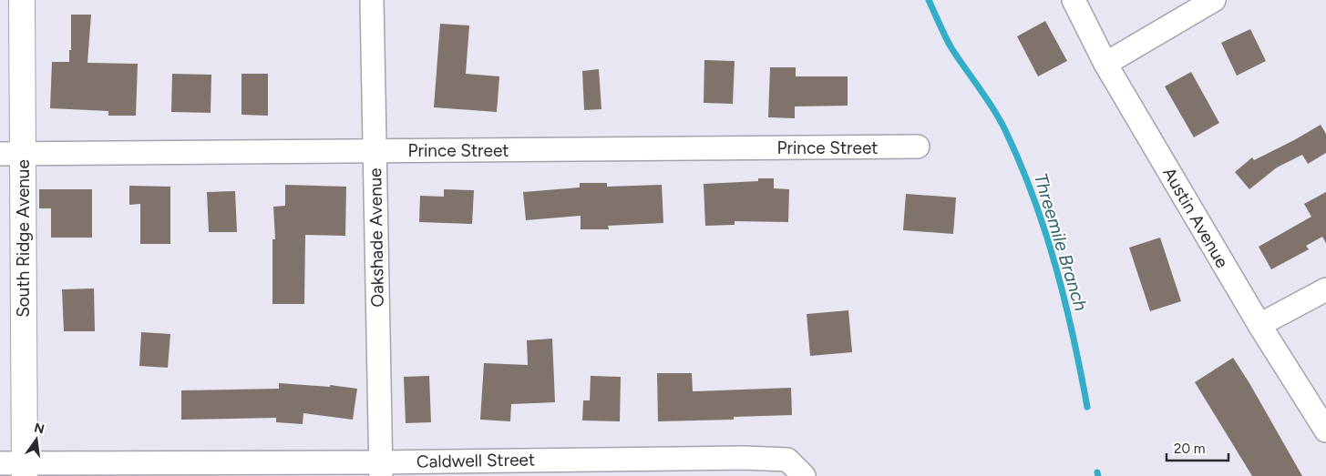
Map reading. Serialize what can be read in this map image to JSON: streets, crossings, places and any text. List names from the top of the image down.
{
  "streets": {
    "street": [
      "Prince Street",
      "Austin Avenue",
      "Oakshade Avenue",
      "South Ridge Avenue",
      "Caldwell Street"
    ]
  },
  "crossings": [
    ["Prince Street", "Oakshade Avenue"],
    ["Prince Street", "South Ridge Avenue"],
    ["Oakshade Avenue", "Caldwell Street"],
    ["South Ridge Avenue", "Caldwell Street"]
  ],
  "water": ["Threemile Branch"],
  "scale_bar": "20 m",
  "north": "top"
}
